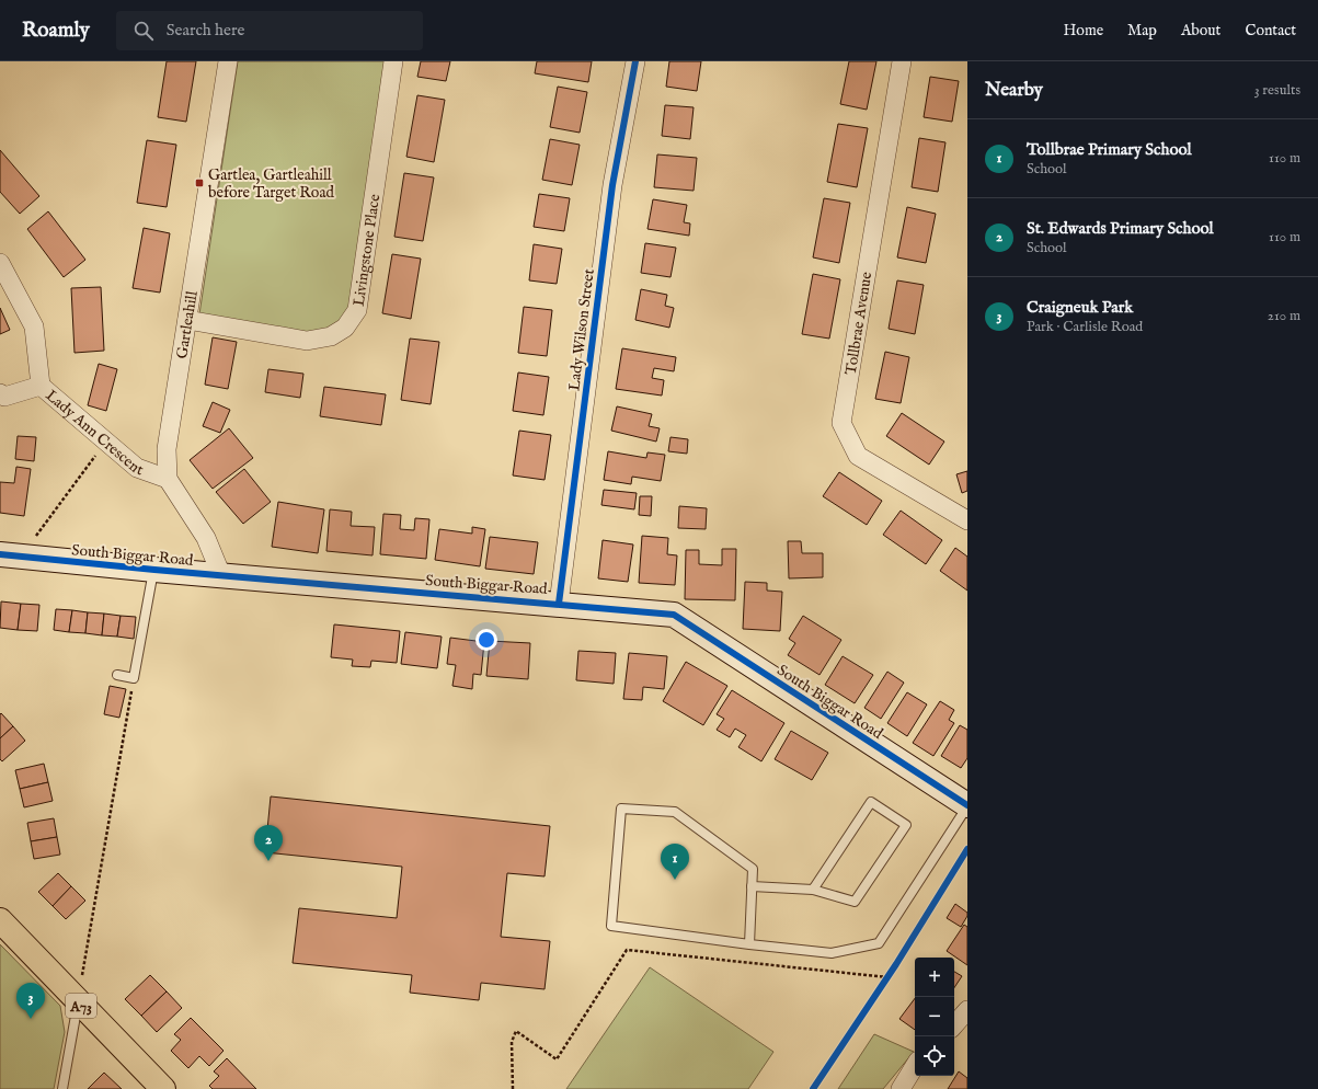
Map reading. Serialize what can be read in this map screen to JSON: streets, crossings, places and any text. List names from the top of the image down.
{
  "streets": {
    "main road": ["A73"],
    "street": [
      "Livingstone Place",
      "Tollbrae Avenue",
      "Gartleahill",
      "Lady Wilson Street",
      "Lady Ann Crescent",
      "South Biggar Road"
    ]
  },
  "crossings": [
    ["Livingstone Place", "Gartleahill"],
    ["Gartleahill", "Lady Ann Crescent"],
    ["Lady Wilson Street", "South Biggar Road"]
  ],
  "places": {
    "transit": ["Gartlea, Gartleahill before Target Road"]
  },
  "page": {
    "header": "Roamly",
    "search": "Search here",
    "nav": [
      "Home",
      "Map",
      "About",
      "Contact"
    ],
    "heading": ["Nearby", "3 results"],
    "list": [
      {
        "mark": "1",
        "name": "Tollbrae Primary School",
        "note": "School",
        "value": "110 m"
      },
      {
        "mark": "2",
        "name": "St. Edwards Primary School",
        "note": "School",
        "value": "110 m"
      },
      {
        "mark": "3",
        "name": "Craigneuk Park",
        "note": "Park · Carlisle Road",
        "value": "210 m"
      }
    ],
    "pins": ["2", "1", "3"],
    "map_buttons": ["+", "−"]
  }
}
